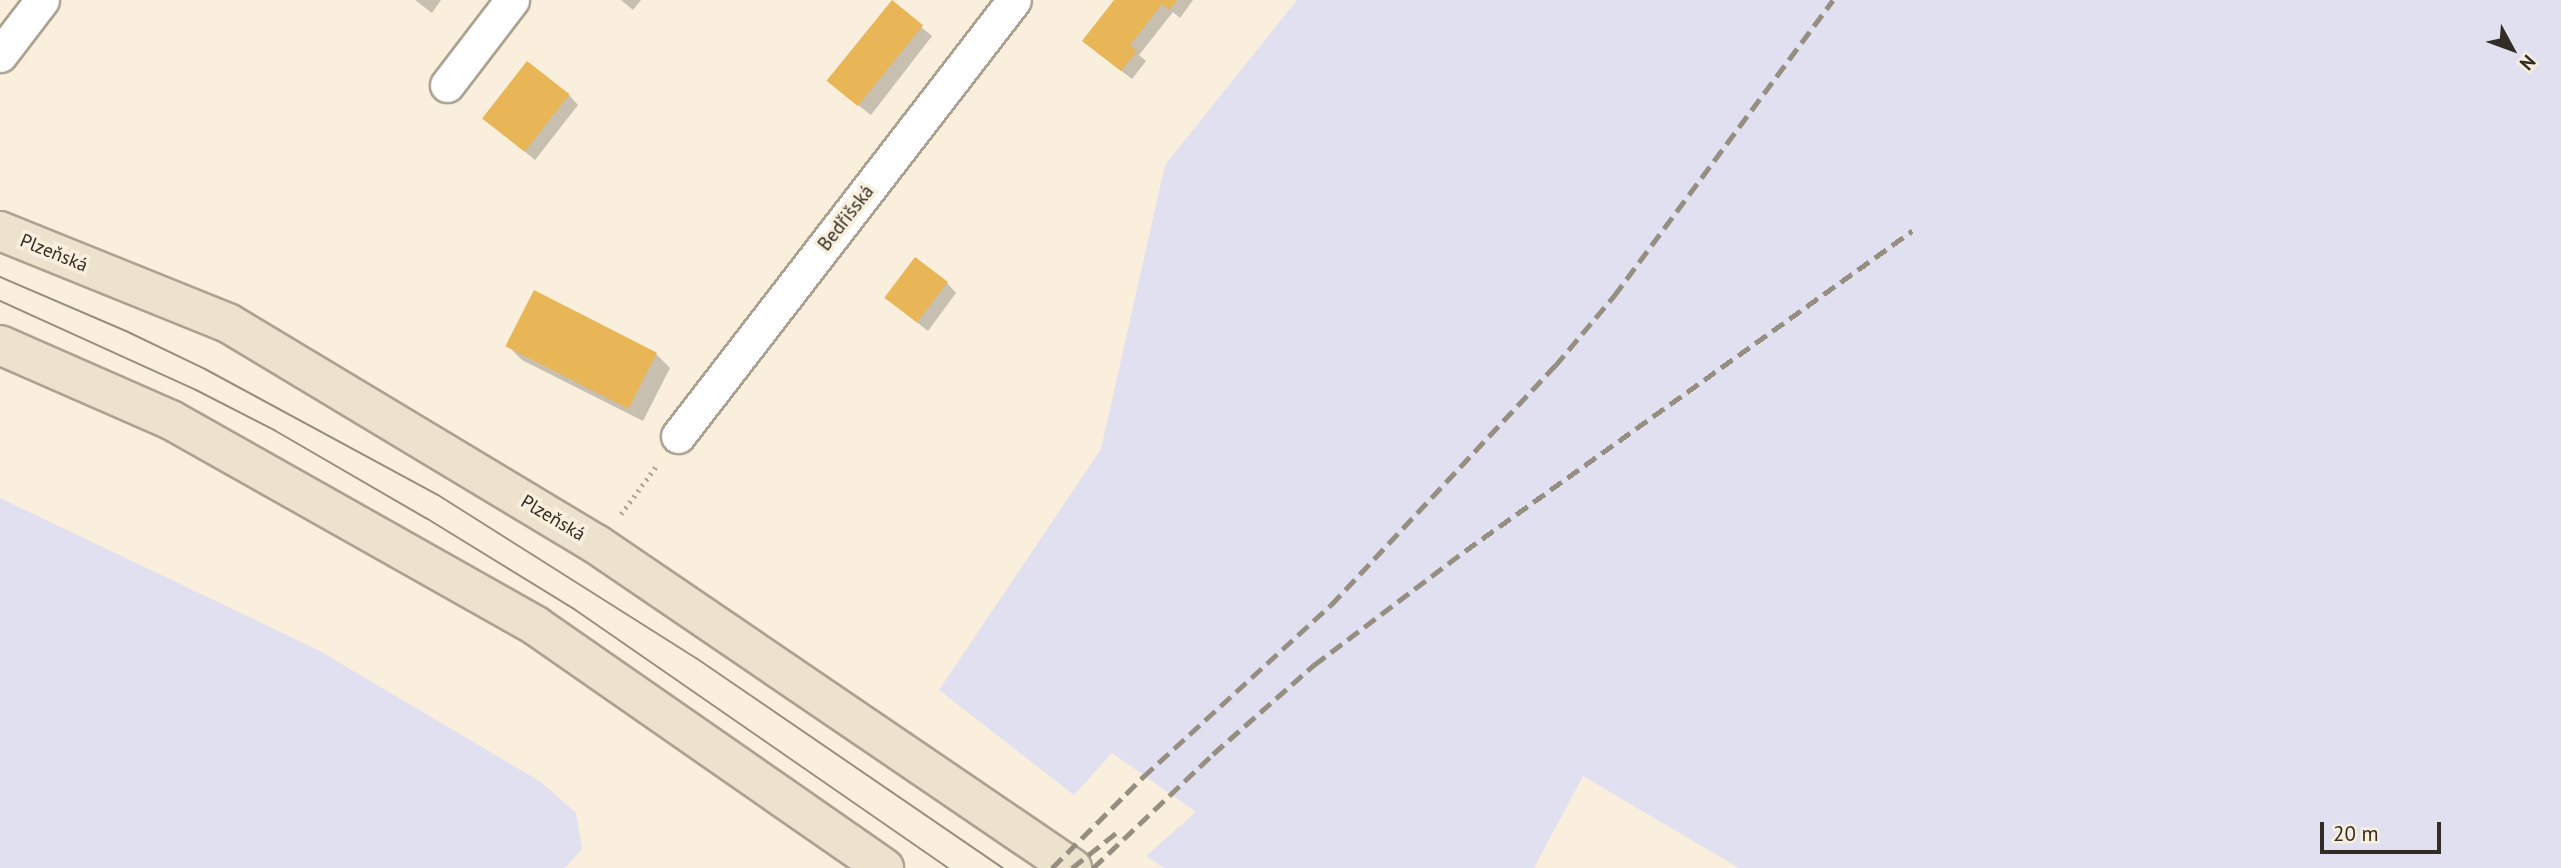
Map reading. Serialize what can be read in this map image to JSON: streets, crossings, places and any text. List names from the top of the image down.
{
  "streets": {
    "main road": ["Plzeňská"],
    "street": ["Bedřišská"]
  },
  "scale_bar": "20 m",
  "north": "bottom right"
}
